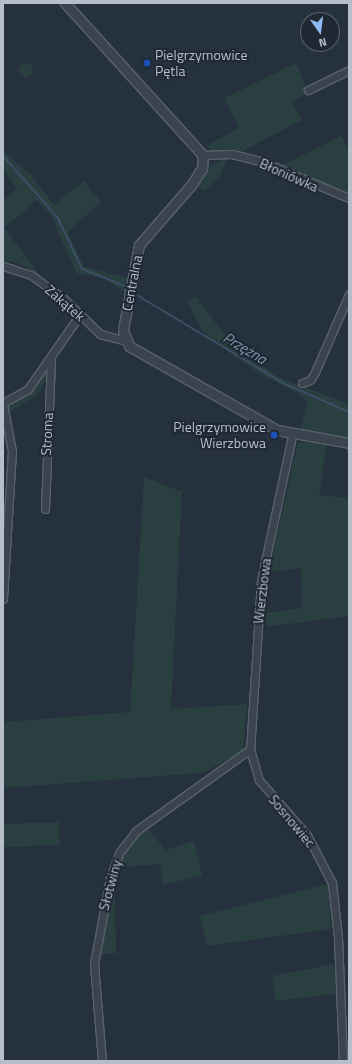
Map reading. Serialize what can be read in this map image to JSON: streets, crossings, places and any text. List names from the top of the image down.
{
  "streets": {
    "street": [
      "Błoniówka",
      "Centralna",
      "Zakątek",
      "Stroma",
      "Wierzbowa",
      "Sosnowiec",
      "Słotwiny"
    ]
  },
  "crossings": [
    ["Błoniówka", "Centralna"],
    ["Centralna", "Zakątek"],
    ["Wierzbowa", "Sosnowiec"],
    ["Wierzbowa", "Słotwiny"],
    ["Sosnowiec", "Słotwiny"]
  ],
  "water": ["Przężna"],
  "places": ["Pielgrzymowice Pętla", "Pielgrzymowice Wierzbowa"],
  "north": "bottom"
}
